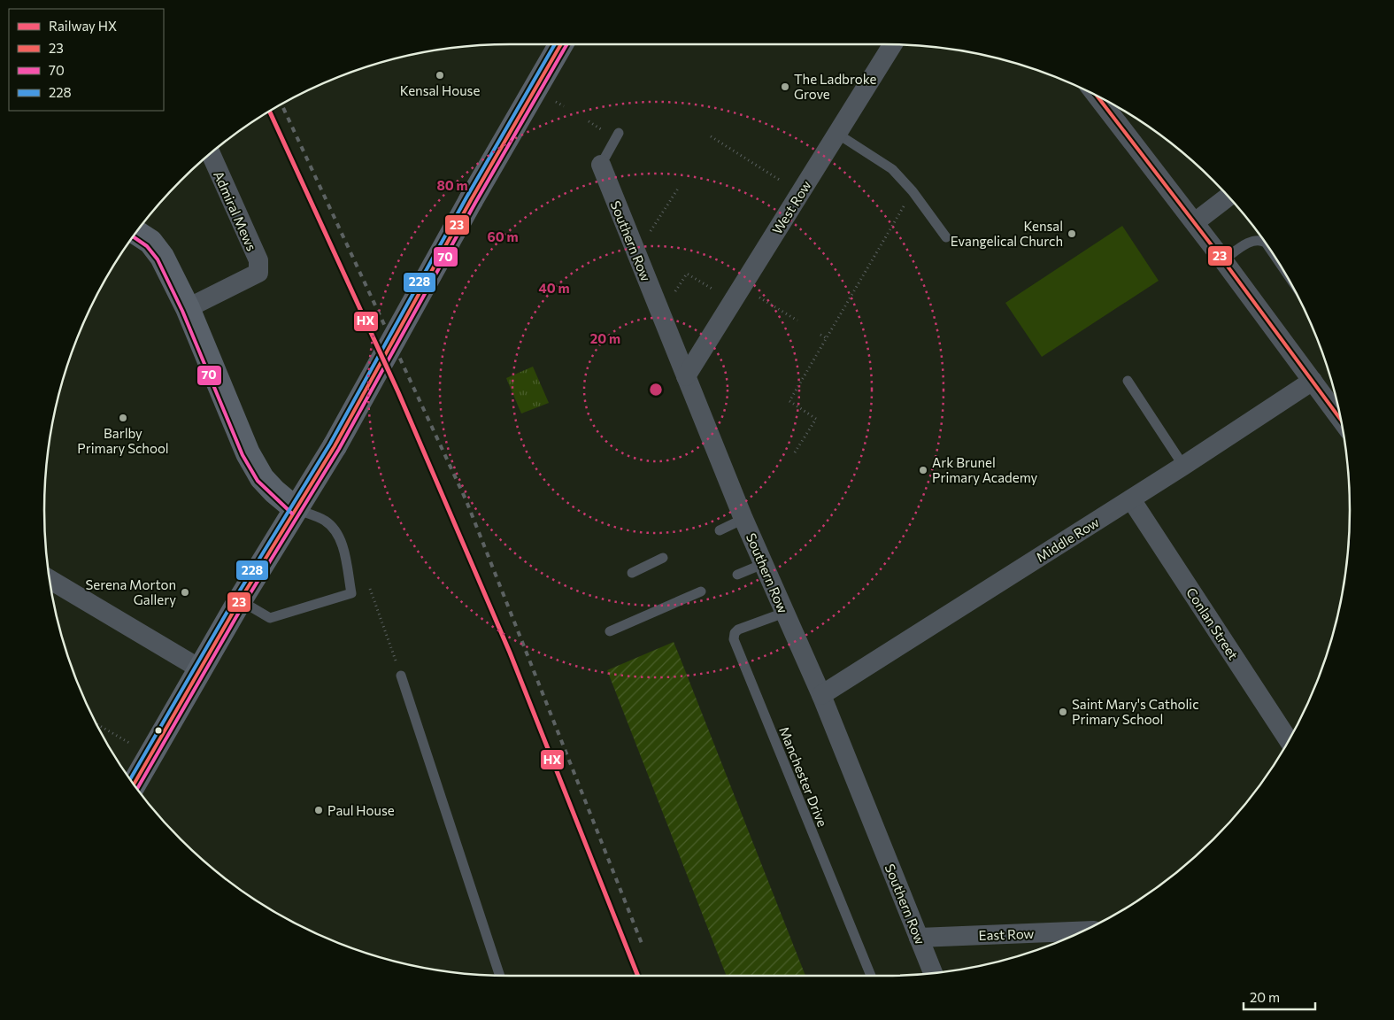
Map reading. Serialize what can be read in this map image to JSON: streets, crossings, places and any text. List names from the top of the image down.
{
  "streets": {
    "street": [
      "West Row",
      "Admiral Mews",
      "Southern Row",
      "Middle Row",
      "Conlan Street",
      "East Row"
    ],
    "lane": ["Manchester Drive"]
  },
  "crossings": [
    ["West Row", "Southern Row"],
    ["Southern Row", "Middle Row"],
    ["Southern Row", "Manchester Drive"],
    ["Southern Row", "East Row"],
    ["Middle Row", "Conlan Street"]
  ],
  "places": [
    "Kensal House",
    "The Ladbroke Grove",
    "Kensal Evangelical Church",
    "Barlby Primary School",
    "Ark Brunel Primary Academy",
    "Serena Morton Gallery",
    "Saint Mary's Catholic Primary School",
    "Paul House"
  ],
  "lines": [
    "transit line 23",
    "transit line 70",
    "transit line 228",
    "rail line HX"
  ],
  "legend": [
    "Railway HX",
    "23",
    "70",
    "228"
  ],
  "scale_bar": "20 m",
  "rings": [
    "80 m",
    "60 m",
    "40 m",
    "20 m"
  ]
}
